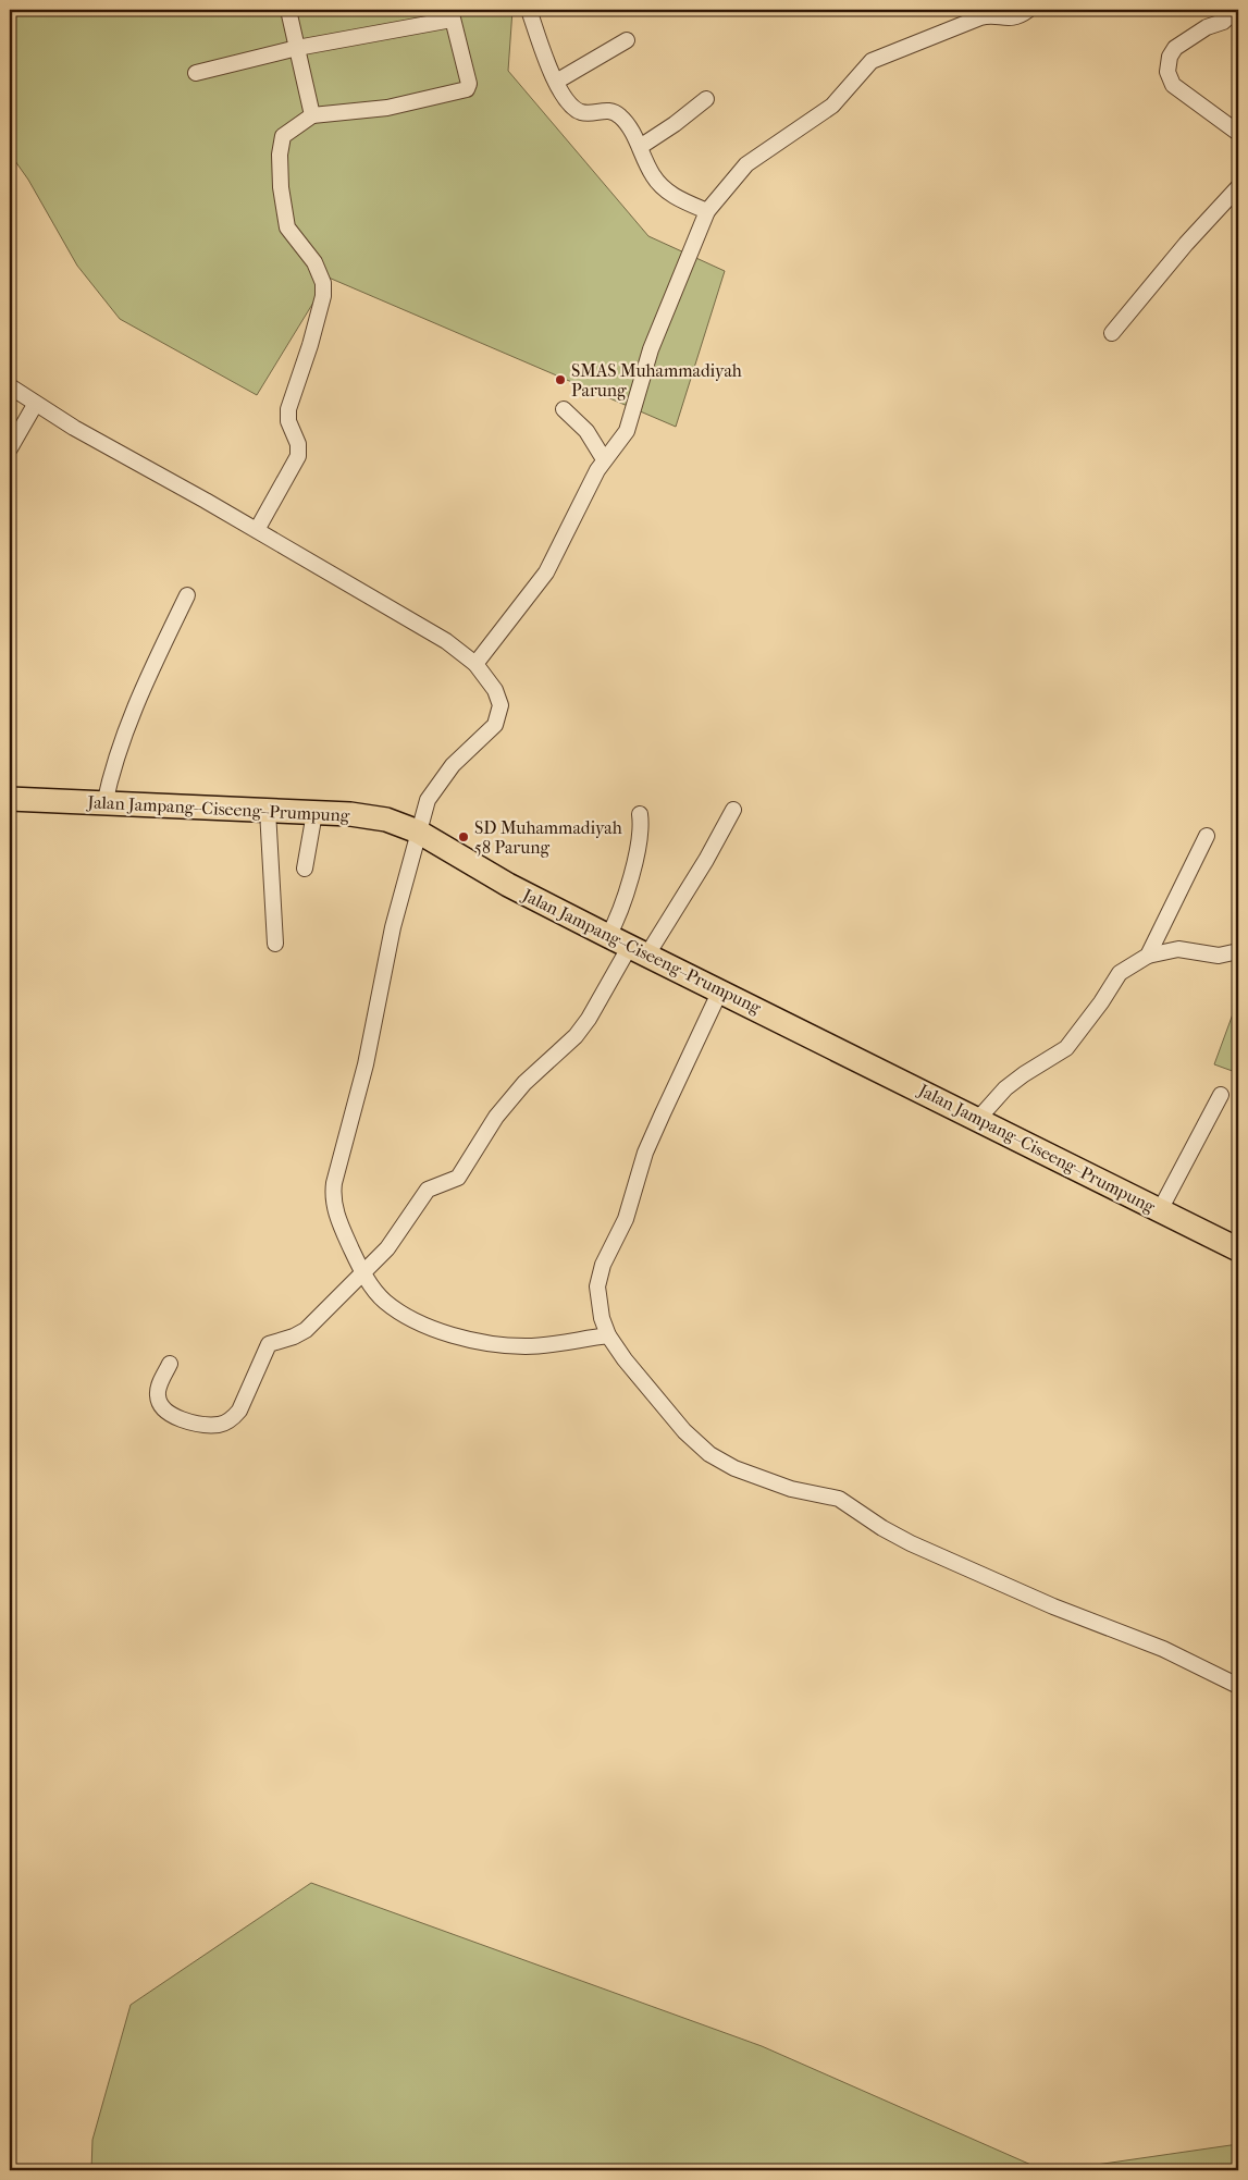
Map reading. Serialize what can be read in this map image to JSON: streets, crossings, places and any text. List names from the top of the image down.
{
  "streets": {
    "main road": ["Jalan Jampang–Ciseeng–Prumpung"]
  },
  "places": ["SMAS Muhammadiyah Parung", "SD Muhammadiyah 58 Parung"]
}
